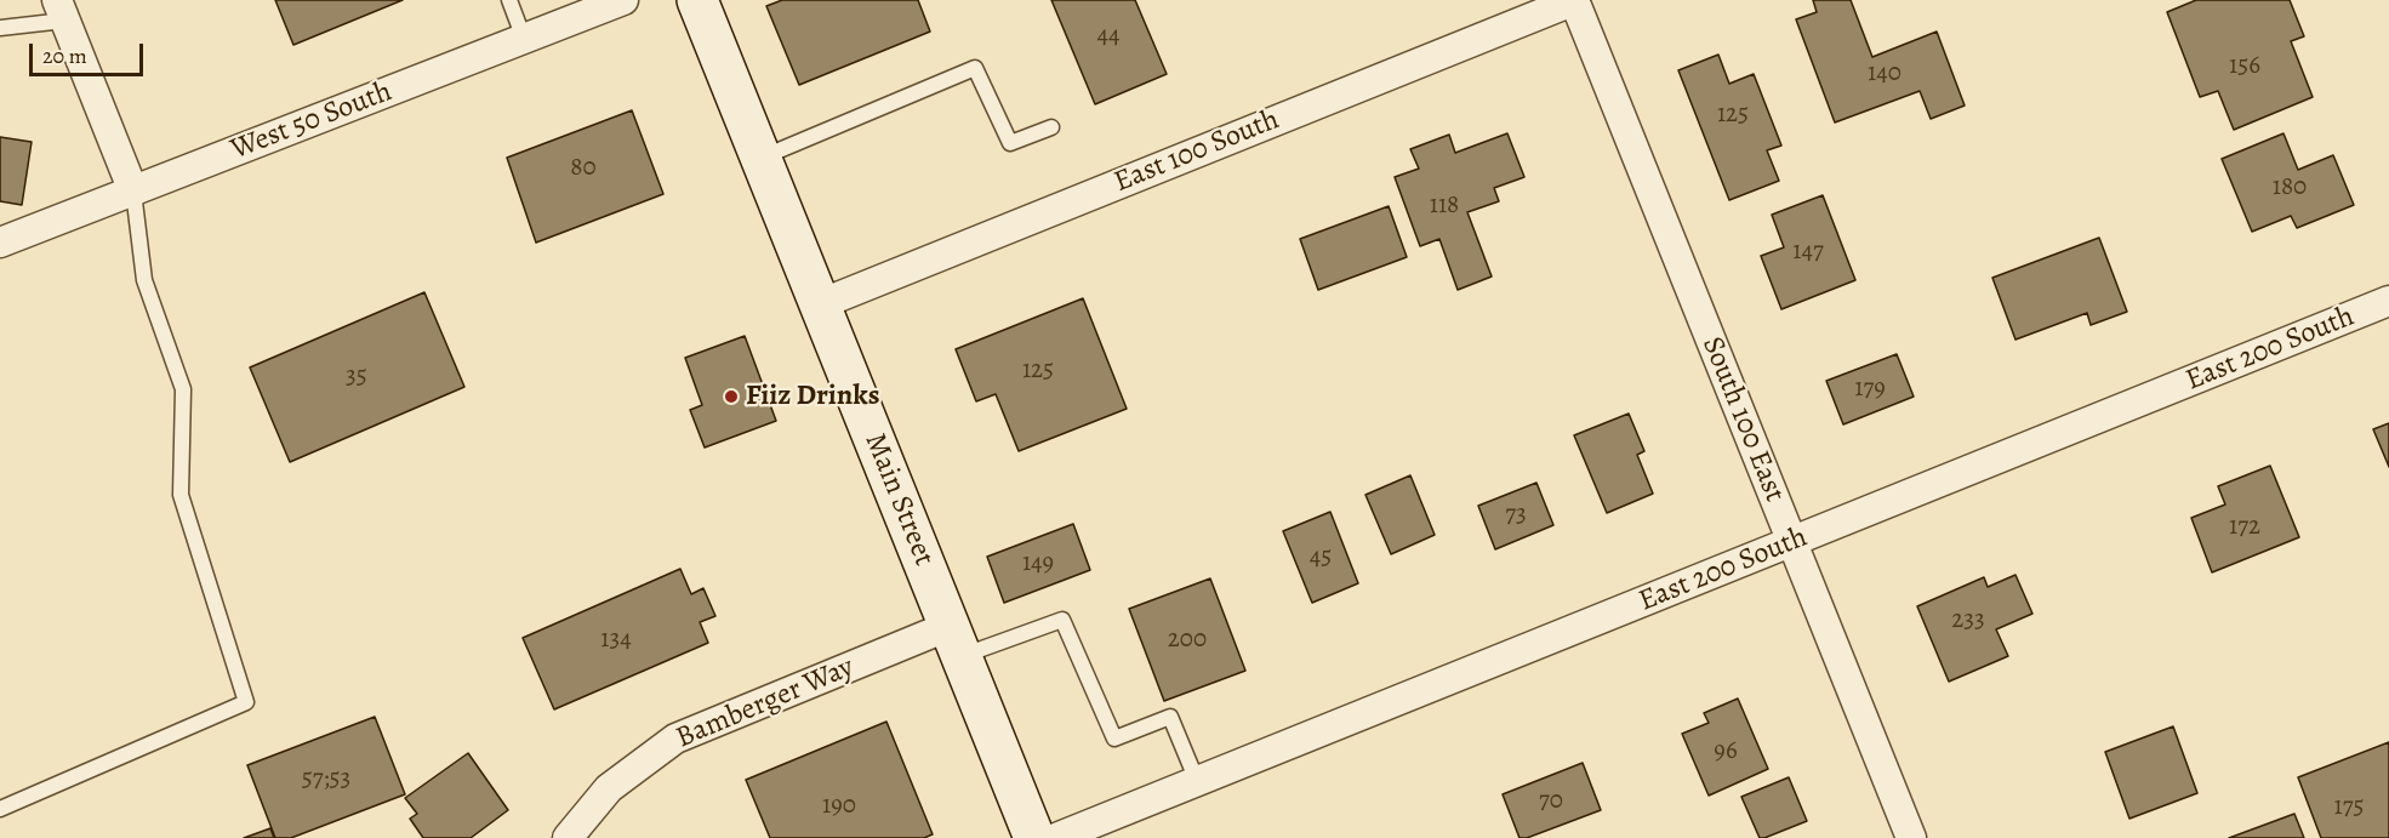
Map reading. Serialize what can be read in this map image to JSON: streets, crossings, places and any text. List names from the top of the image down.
{
  "streets": {
    "main road": ["Main Street"],
    "street": [
      "West 50 South",
      "East 100 South",
      "East 200 South",
      "South 100 East",
      "Bamberger Way"
    ]
  },
  "crossings": [
    ["East 100 South", "South 100 East"],
    ["East 100 South", "Main Street"],
    ["East 200 South", "South 100 East"],
    ["Main Street", "Bamberger Way"]
  ],
  "places": ["Fiiz Drinks"],
  "house_numbers": [
    "44",
    "156",
    "140",
    "125",
    "80",
    "180",
    "118",
    "147",
    "125",
    "35",
    "179",
    "73",
    "172",
    "45",
    "149",
    "233",
    "134",
    "200",
    "96",
    "57;53",
    "70",
    "190",
    "175"
  ],
  "scale_bar": "20 m"
}
